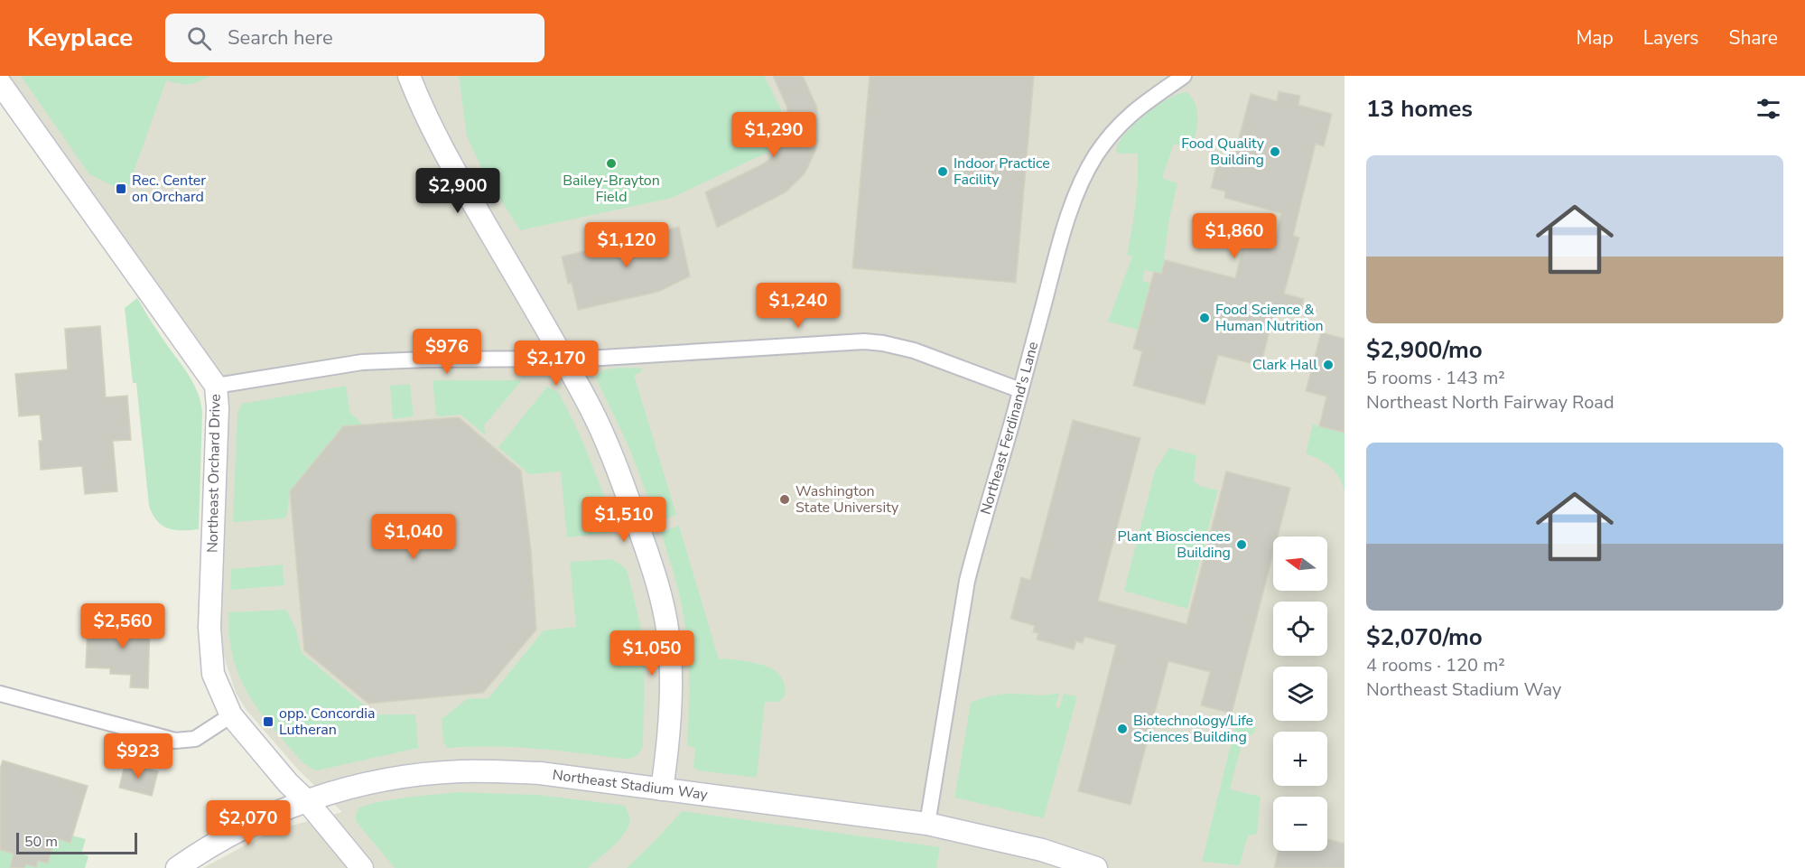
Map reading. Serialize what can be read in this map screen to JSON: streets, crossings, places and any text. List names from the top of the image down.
{
  "streets": {
    "street": ["Northeast Ferdinand's Lane", "Northeast Orchard Drive", "Northeast Stadium Way"]
  },
  "crossings": [
    ["Northeast Ferdinand's Lane", "Northeast Stadium Way"],
    ["Northeast Orchard Drive", "Northeast Stadium Way"]
  ],
  "places": {
    "other": [
      "Food Quality Building",
      "Bailey-Brayton Field",
      "Indoor Practice Facility",
      "Food Science & Human Nutrition",
      "Clark Hall",
      "Washington State University",
      "Plant Biosciences Building",
      "Biotechnology/Life Sciences Building"
    ],
    "transit": ["Rec. Center on Orchard", "opp. Concordia Lutheran"]
  },
  "scale_bar": "50 m",
  "north": "left",
  "page": {
    "header": "Keyplace",
    "search": "Search here",
    "nav": ["Map", "Layers", "Share"],
    "heading": "13 homes",
    "price": [
      "$1,290",
      "$2,900",
      "$1,860",
      "$1,120",
      "$1,240",
      "$976",
      "$2,170",
      "$1,510",
      "$1,040",
      "$2,560",
      "$1,050",
      "$923",
      "$2,070"
    ],
    "list": [
      {
        "name": "$2,900/mo",
        "note": "5 rooms · 143 m² · Northeast North Fairway Road"
      },
      {
        "name": "$2,070/mo",
        "note": "4 rooms · 120 m² · Northeast Stadium Way"
      }
    ],
    "map_buttons": ["+", "−"],
    "scale": "50 m"
  }
}
